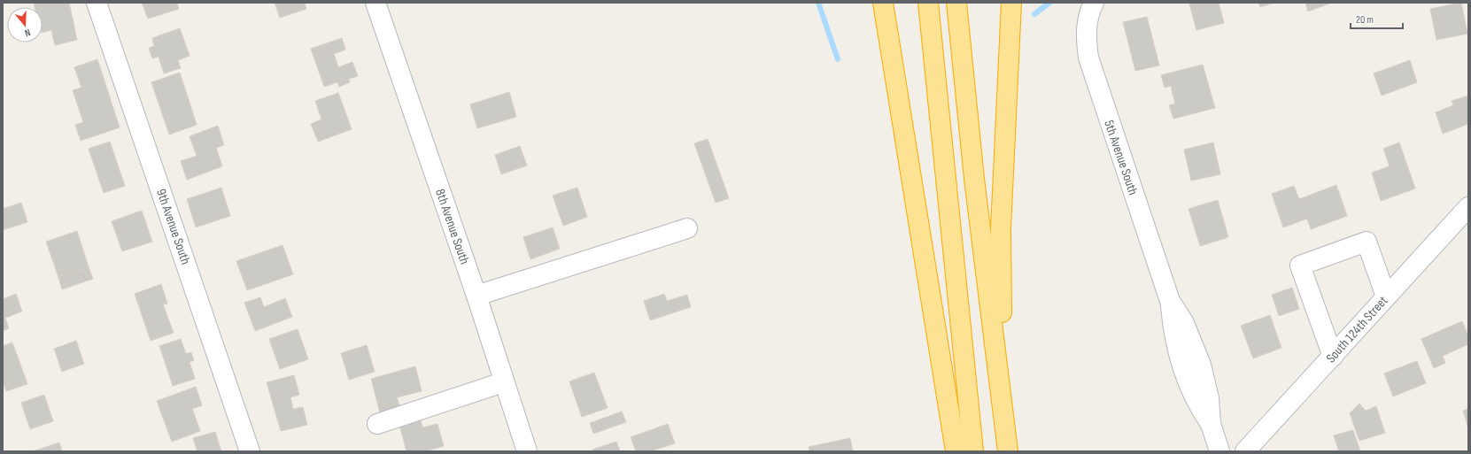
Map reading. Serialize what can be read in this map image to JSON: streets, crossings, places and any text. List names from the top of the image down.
{
  "streets": {
    "street": [
      "5th Avenue South",
      "9th Avenue South",
      "8th Avenue South",
      "South 124th Street"
    ]
  },
  "scale_bar": "20 m",
  "north": "bottom"
}
